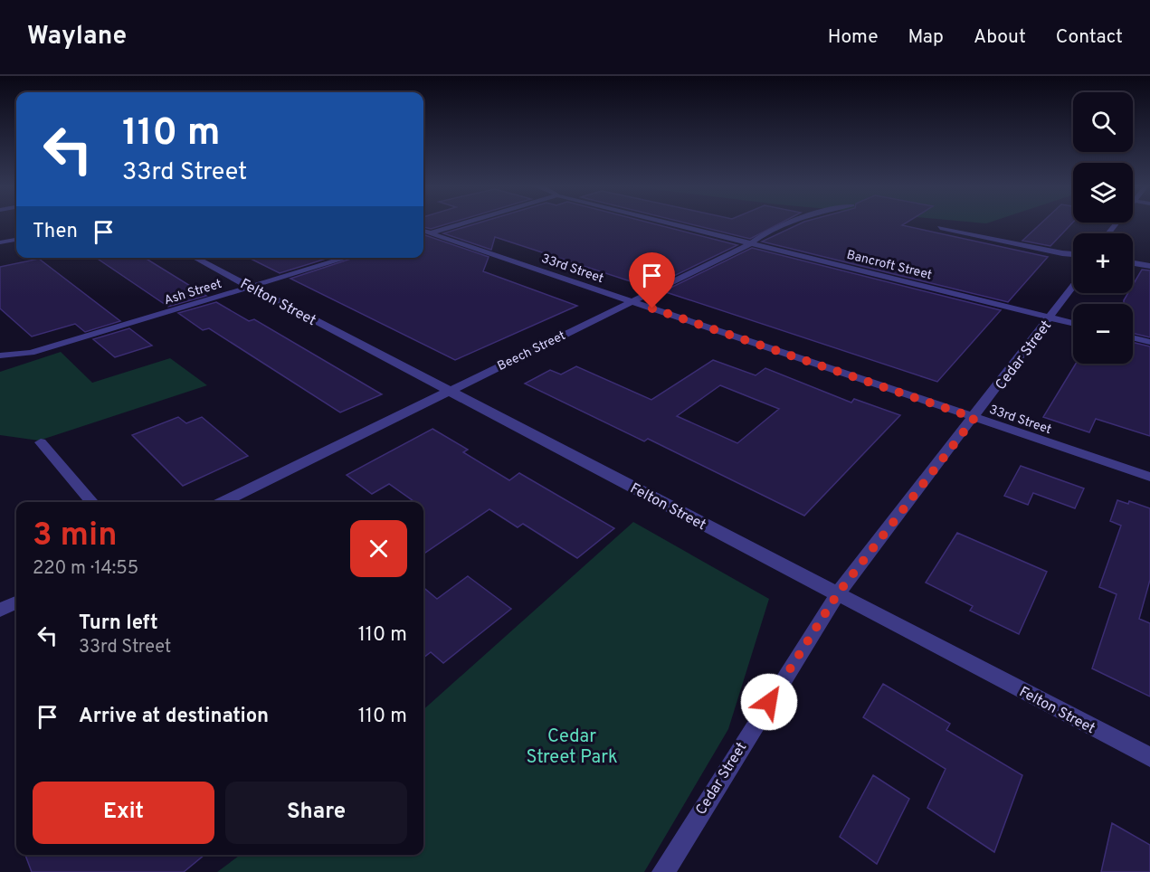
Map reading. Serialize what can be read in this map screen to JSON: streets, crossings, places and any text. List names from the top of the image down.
{
  "streets": {
    "street": [
      "Bancroft Street",
      "33rd Street",
      "Ash Street",
      "Felton Street",
      "Beech Street",
      "Cedar Street"
    ]
  },
  "crossings": [
    ["Bancroft Street", "Beech Street"],
    ["Bancroft Street", "Cedar Street"],
    ["33rd Street", "Beech Street"],
    ["33rd Street", "Cedar Street"],
    ["Ash Street", "Felton Street"],
    ["Felton Street", "Beech Street"],
    ["Felton Street", "Cedar Street"]
  ],
  "parks": ["Cedar Street Park"],
  "page": {
    "header": "Waylane",
    "nav": [
      "Home",
      "Map",
      "About",
      "Contact"
    ],
    "map_buttons": ["+", "−"],
    "turn": ["110 m", "33rd Street"],
    "then": "Then",
    "heading": ["3 min", "220 m · 14:55"],
    "list": [
      {
        "name": "Turn left",
        "note": "33rd Street",
        "value": "110 m"
      },
      {
        "name": "Arrive at destination",
        "value": "110 m"
      }
    ],
    "buttons": ["Exit", "Share"]
  }
}
